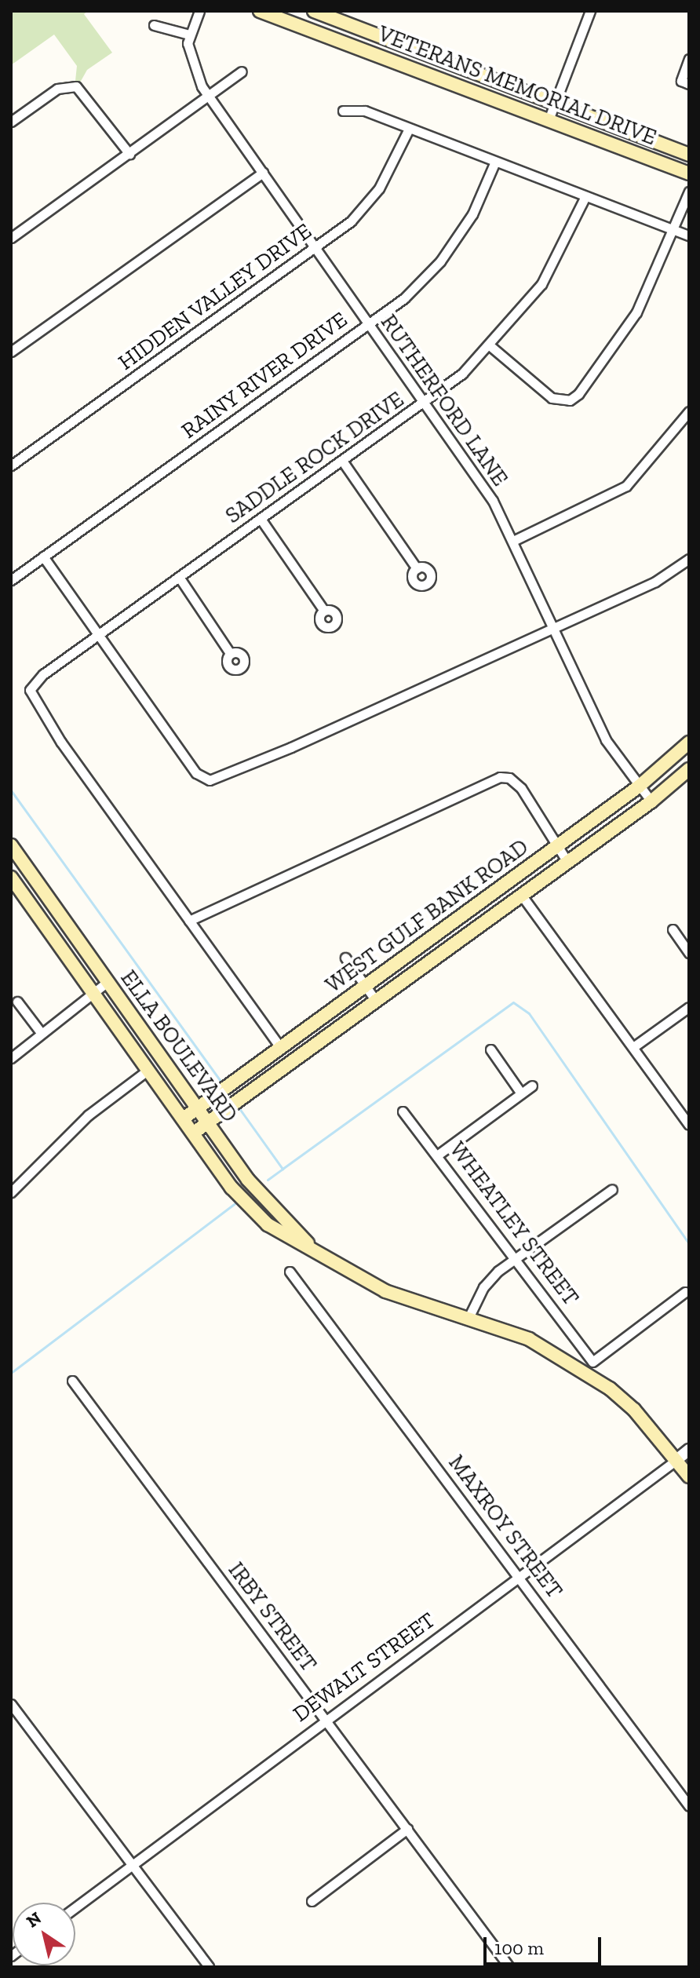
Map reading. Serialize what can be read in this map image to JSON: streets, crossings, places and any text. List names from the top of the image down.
{
  "streets": {
    "main road": ["VETERANS MEMORIAL DRIVE", "WEST GULF BANK ROAD", "ELLA BOULEVARD"],
    "street": [
      "HIDDEN VALLEY DRIVE",
      "RAINY RIVER DRIVE",
      "RUTHERFORD LANE",
      "SADDLE ROCK DRIVE",
      "WHEATLEY STREET",
      "MAXROY STREET",
      "IRBY STREET",
      "DEWALT STREET"
    ]
  },
  "crossings": [
    ["HIDDEN VALLEY DRIVE", "RUTHERFORD LANE"],
    ["RAINY RIVER DRIVE", "RUTHERFORD LANE"],
    ["RUTHERFORD LANE", "SADDLE ROCK DRIVE"],
    ["RUTHERFORD LANE", "WEST GULF BANK ROAD"],
    ["WEST GULF BANK ROAD", "ELLA BOULEVARD"],
    ["ELLA BOULEVARD", "DEWALT STREET"],
    ["MAXROY STREET", "DEWALT STREET"],
    ["IRBY STREET", "DEWALT STREET"]
  ],
  "scale_bar": "100 m",
  "north": "top left"
}
